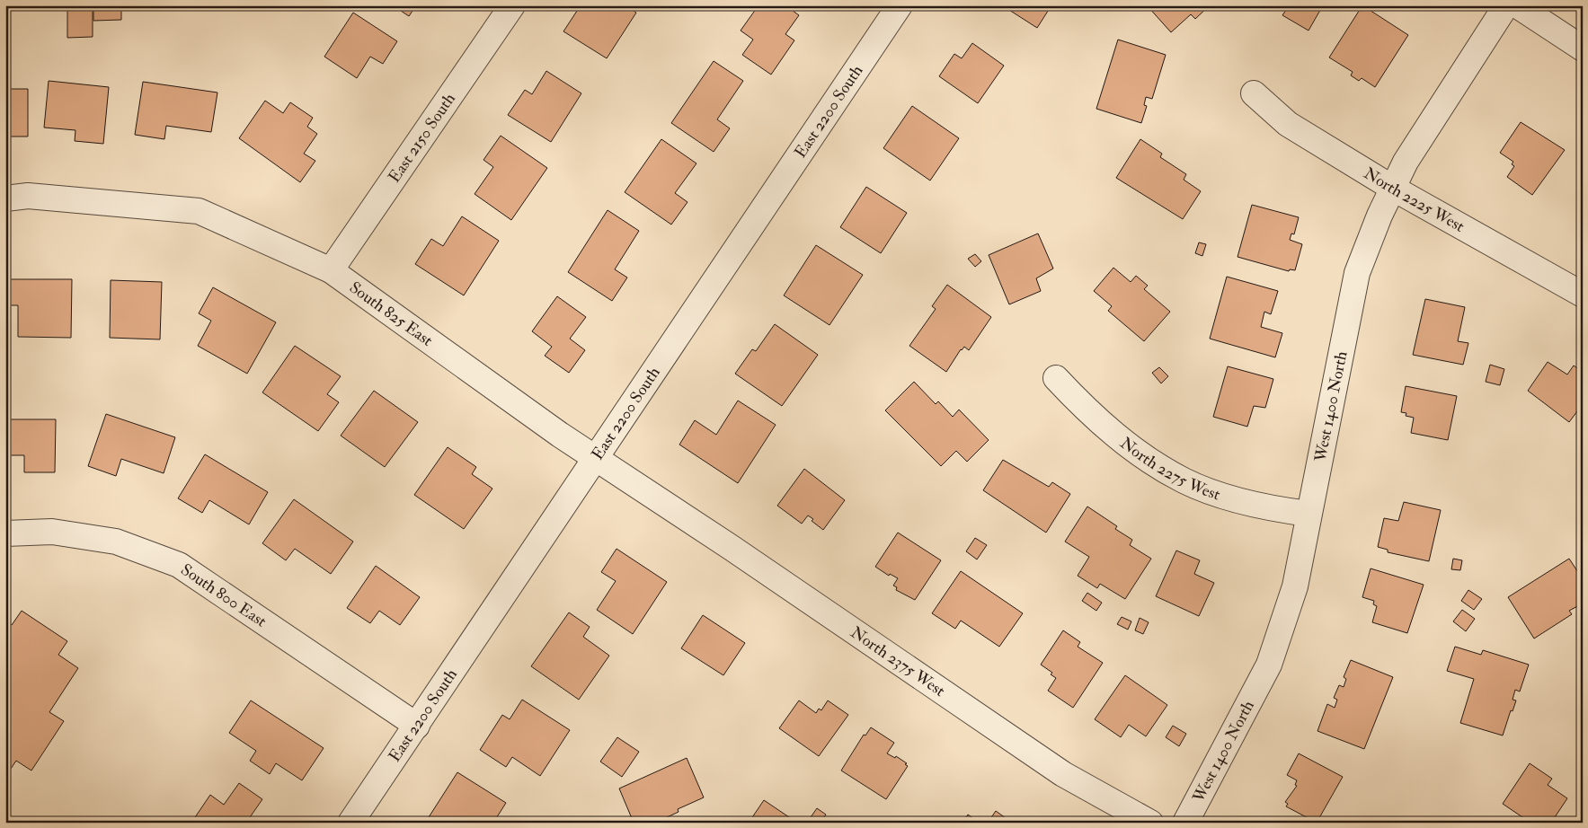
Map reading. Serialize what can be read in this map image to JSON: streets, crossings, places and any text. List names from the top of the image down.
{
  "streets": {
    "street": [
      "East 2200 South",
      "East 2150 South",
      "North 2225 West",
      "South 825 East",
      "West 1400 North",
      "North 2275 West",
      "South 800 East",
      "North 2375 West"
    ]
  },
  "crossings": [
    ["East 2200 South", "South 825 East"],
    ["East 2200 South", "South 800 East"],
    ["East 2150 South", "South 825 East"],
    ["North 2225 West", "West 1400 North"],
    ["South 825 East", "North 2375 West"],
    ["West 1400 North", "North 2275 West"]
  ]
}
